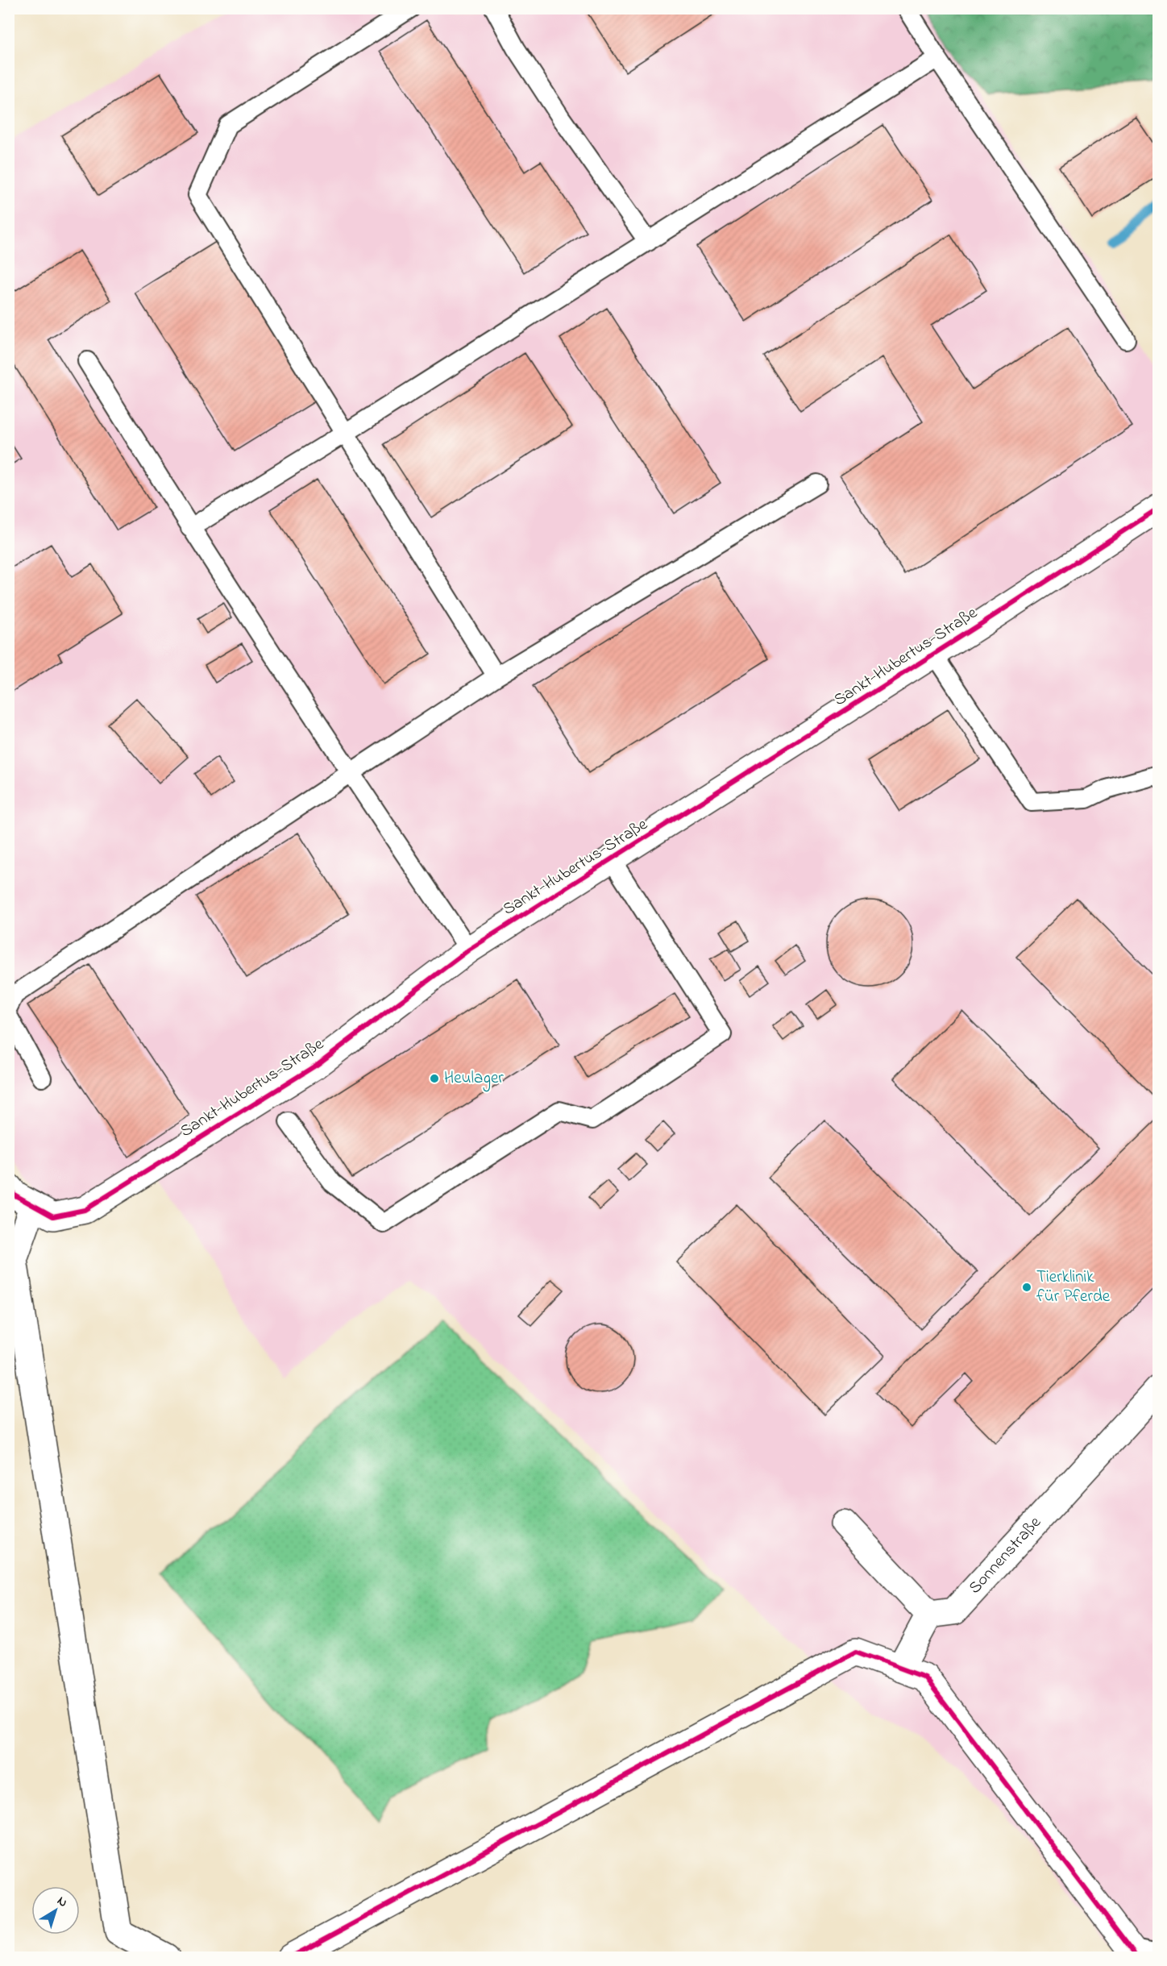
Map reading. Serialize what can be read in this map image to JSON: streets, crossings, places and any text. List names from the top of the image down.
{
  "streets": {
    "street": ["Sankt-Hubertus-Straße", "Sonnenstraße"]
  },
  "places": ["Heulager", "Tierklinik für Pferde"],
  "north": "top right"
}
